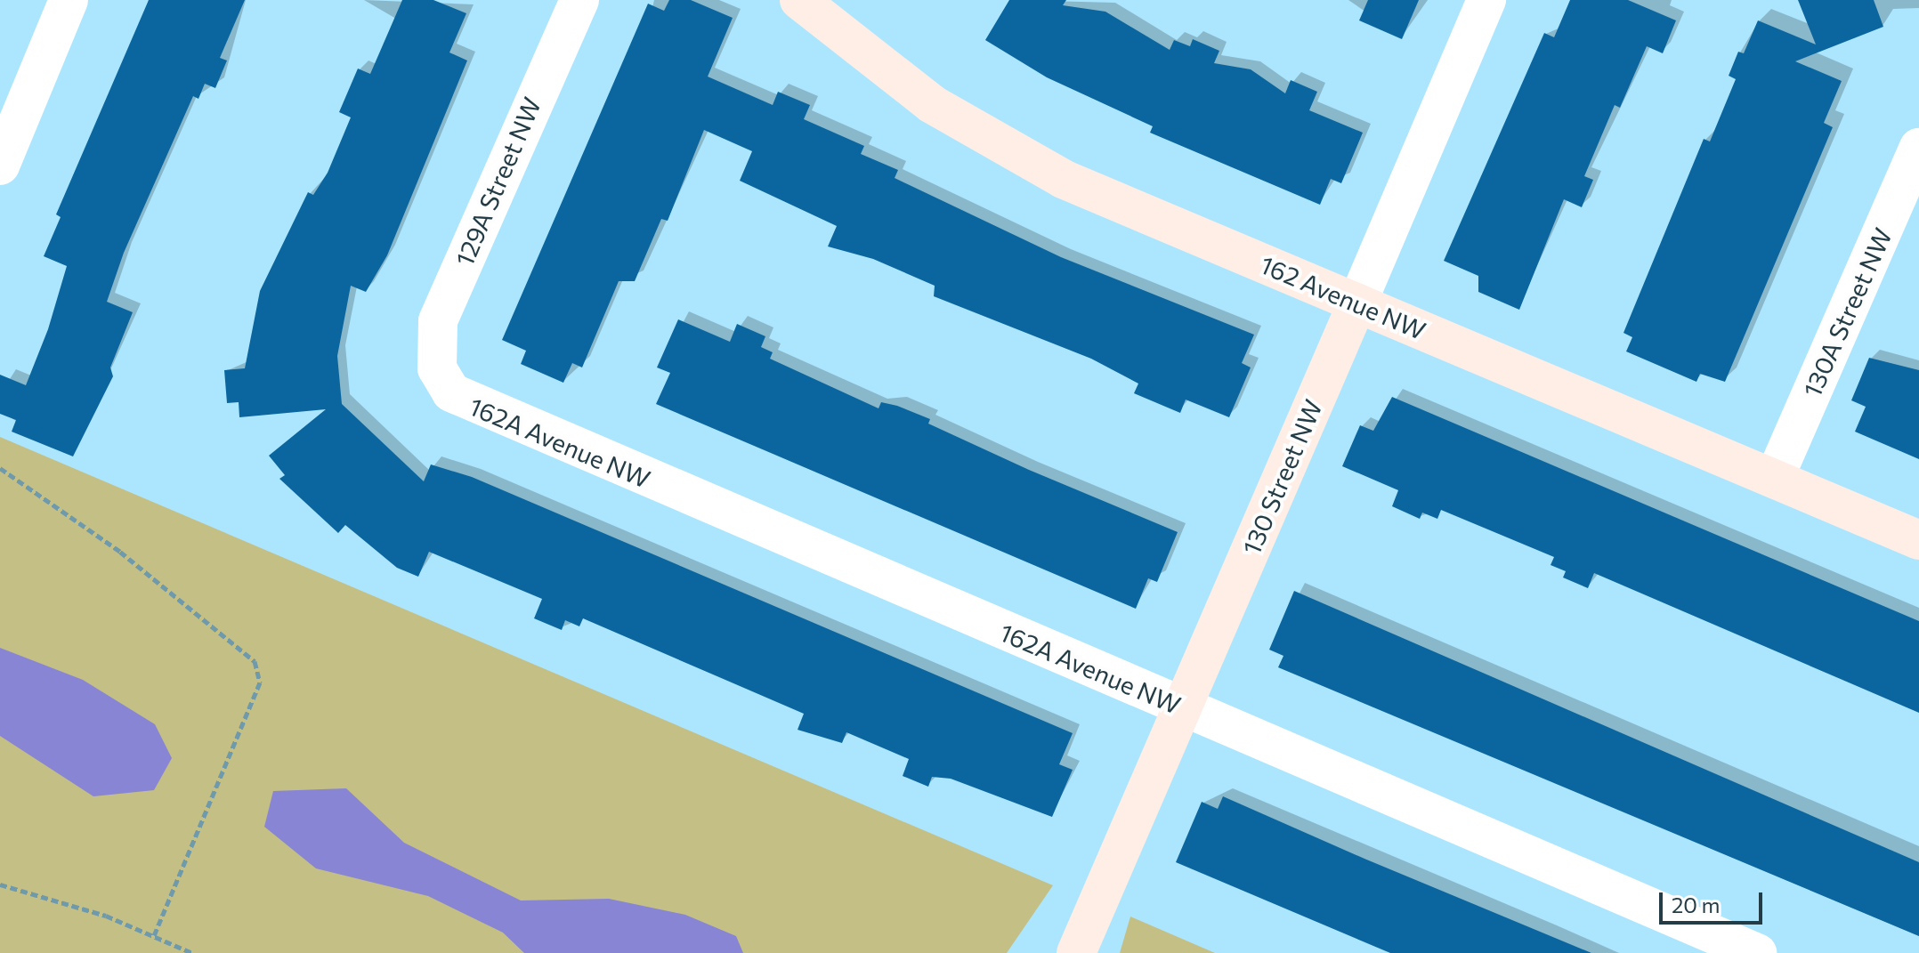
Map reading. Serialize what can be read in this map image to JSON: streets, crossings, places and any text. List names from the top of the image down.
{
  "streets": {
    "street": [
      "129A Street NW",
      "162 Avenue NW",
      "130A Street NW",
      "162A Avenue NW",
      "130 Street NW"
    ]
  },
  "crossings": [
    ["129A Street NW", "162A Avenue NW"],
    ["162 Avenue NW", "130A Street NW"],
    ["162 Avenue NW", "130 Street NW"],
    ["162A Avenue NW", "130 Street NW"]
  ],
  "scale_bar": "20 m"
}
